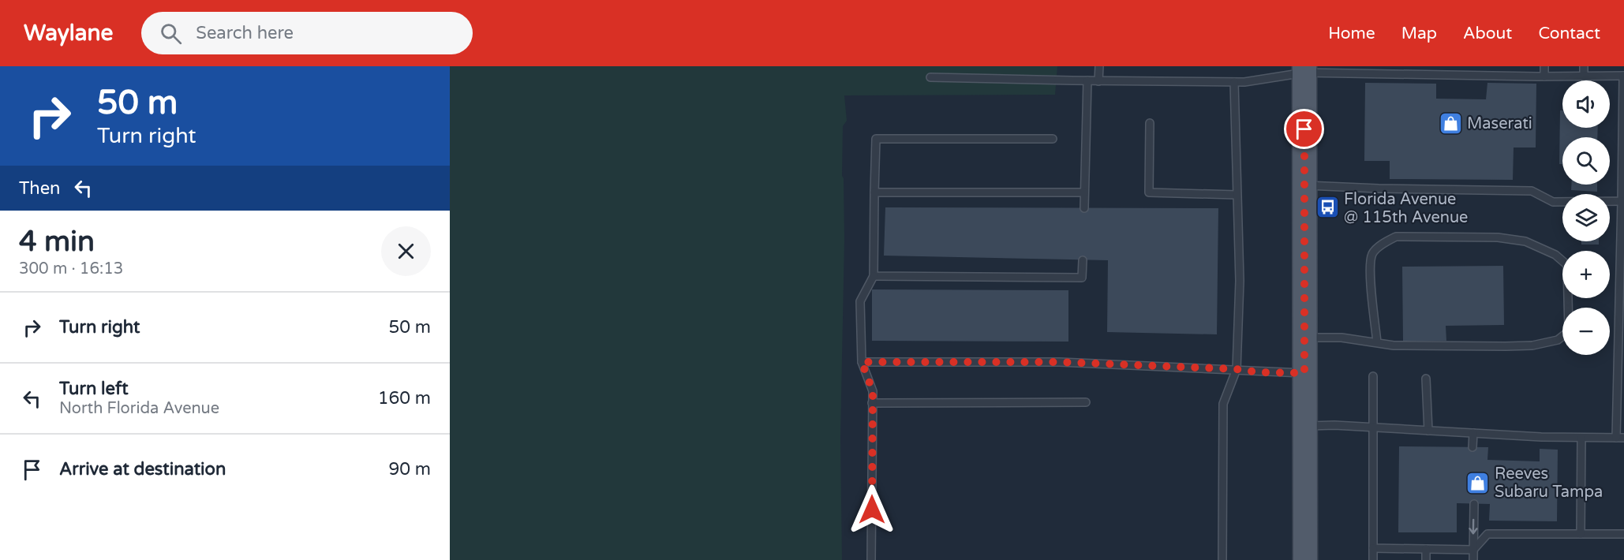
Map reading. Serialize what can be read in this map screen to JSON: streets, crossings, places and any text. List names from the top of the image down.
{
  "places": {
    "shop": ["Maserati", "Reeves Subaru Tampa"],
    "bus stop": ["Florida Avenue @ 115th Avenue"]
  },
  "page": {
    "header": "Waylane",
    "search": "Search here",
    "nav": [
      "Home",
      "Map",
      "About",
      "Contact"
    ],
    "turn": ["50 m", "Turn right"],
    "map_buttons": ["+", "−"],
    "then": "Then",
    "heading": ["4 min", "300 m · 16:13"],
    "list": [
      {
        "name": "Turn right",
        "value": "50 m"
      },
      {
        "name": "Turn left",
        "note": "North Florida Avenue",
        "value": "160 m"
      },
      {
        "name": "Arrive at destination",
        "value": "90 m"
      }
    ]
  }
}
